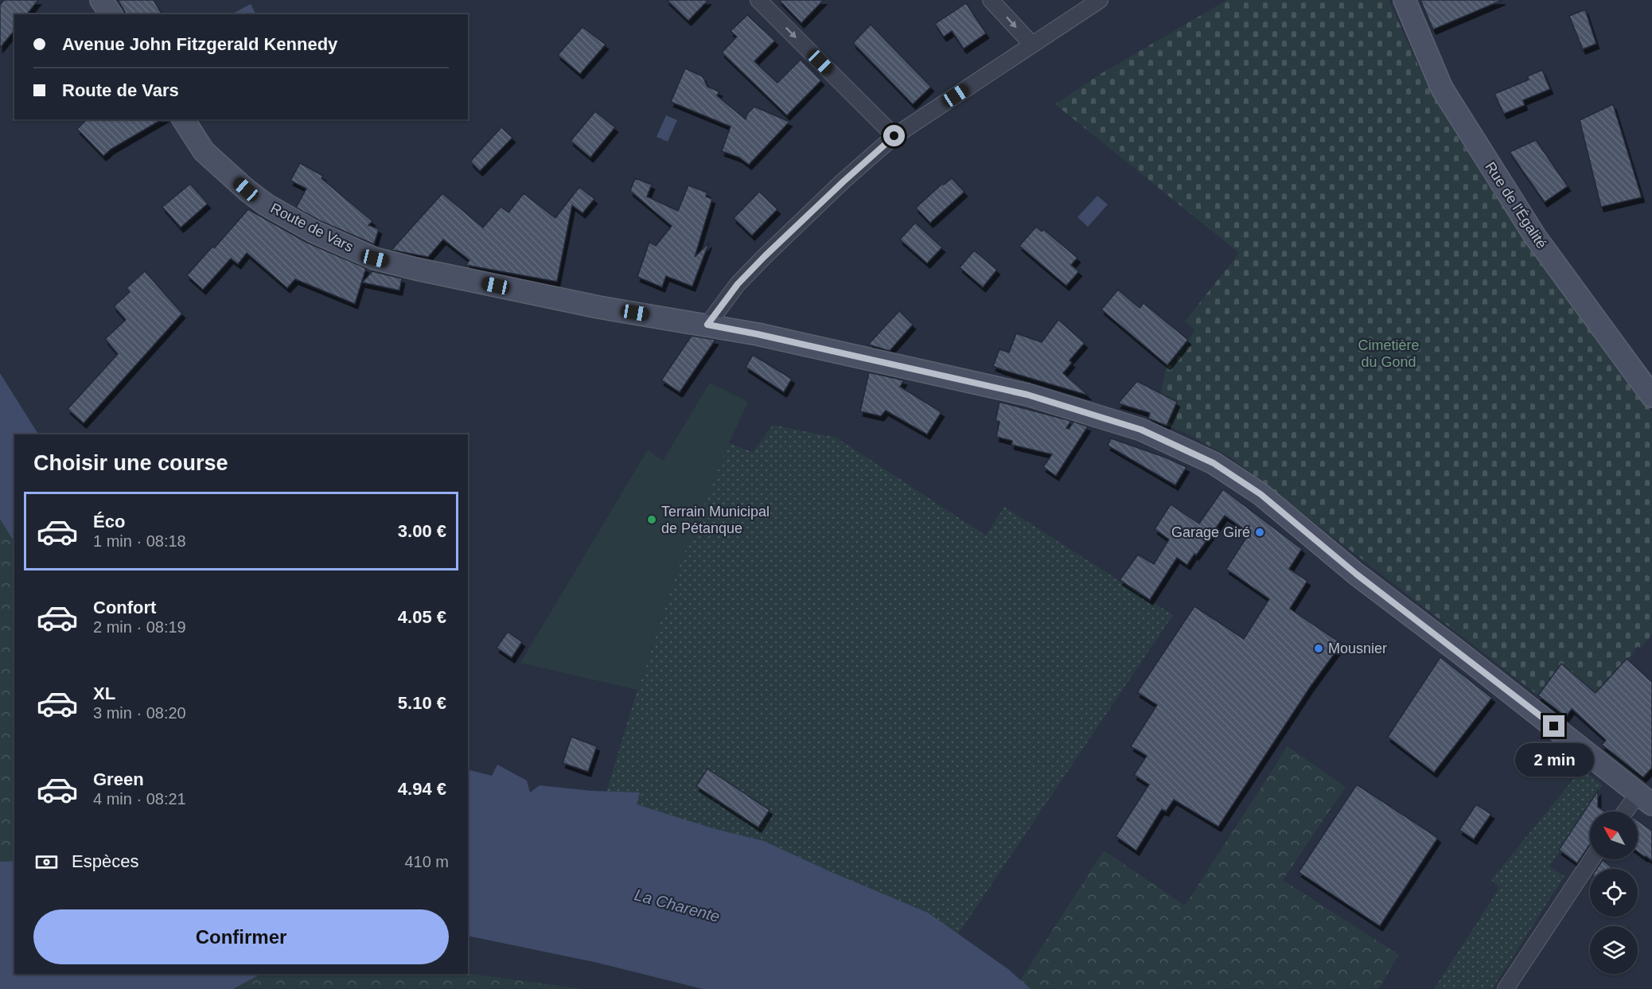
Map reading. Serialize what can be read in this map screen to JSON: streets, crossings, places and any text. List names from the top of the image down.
{
  "streets": {
    "main road": ["Rue de l'Égalité", "Route de Vars"]
  },
  "water": ["La Charente"],
  "parks": ["Cimetière du Gond"],
  "places": ["Terrain Municipal de Pétanque", "Garage Giré", "Mousnier"],
  "north": "top left",
  "page": {
    "banner": ["Avenue John Fitzgerald Kennedy", "Route de Vars"],
    "heading": "Choisir une course",
    "list": [
      {
        "name": "Éco",
        "note": "1 min · 08:18",
        "value": "3.00 €"
      },
      {
        "name": "Confort",
        "note": "2 min · 08:19",
        "value": "4.05 €"
      },
      {
        "name": "XL",
        "note": "3 min · 08:20",
        "value": "5.10 €"
      },
      {
        "name": "Green",
        "note": "4 min · 08:21",
        "value": "4.94 €"
      }
    ],
    "bubble": "2 min",
    "pay": ["Espèces", "410 m"],
    "buttons": "Confirmer"
  }
}
